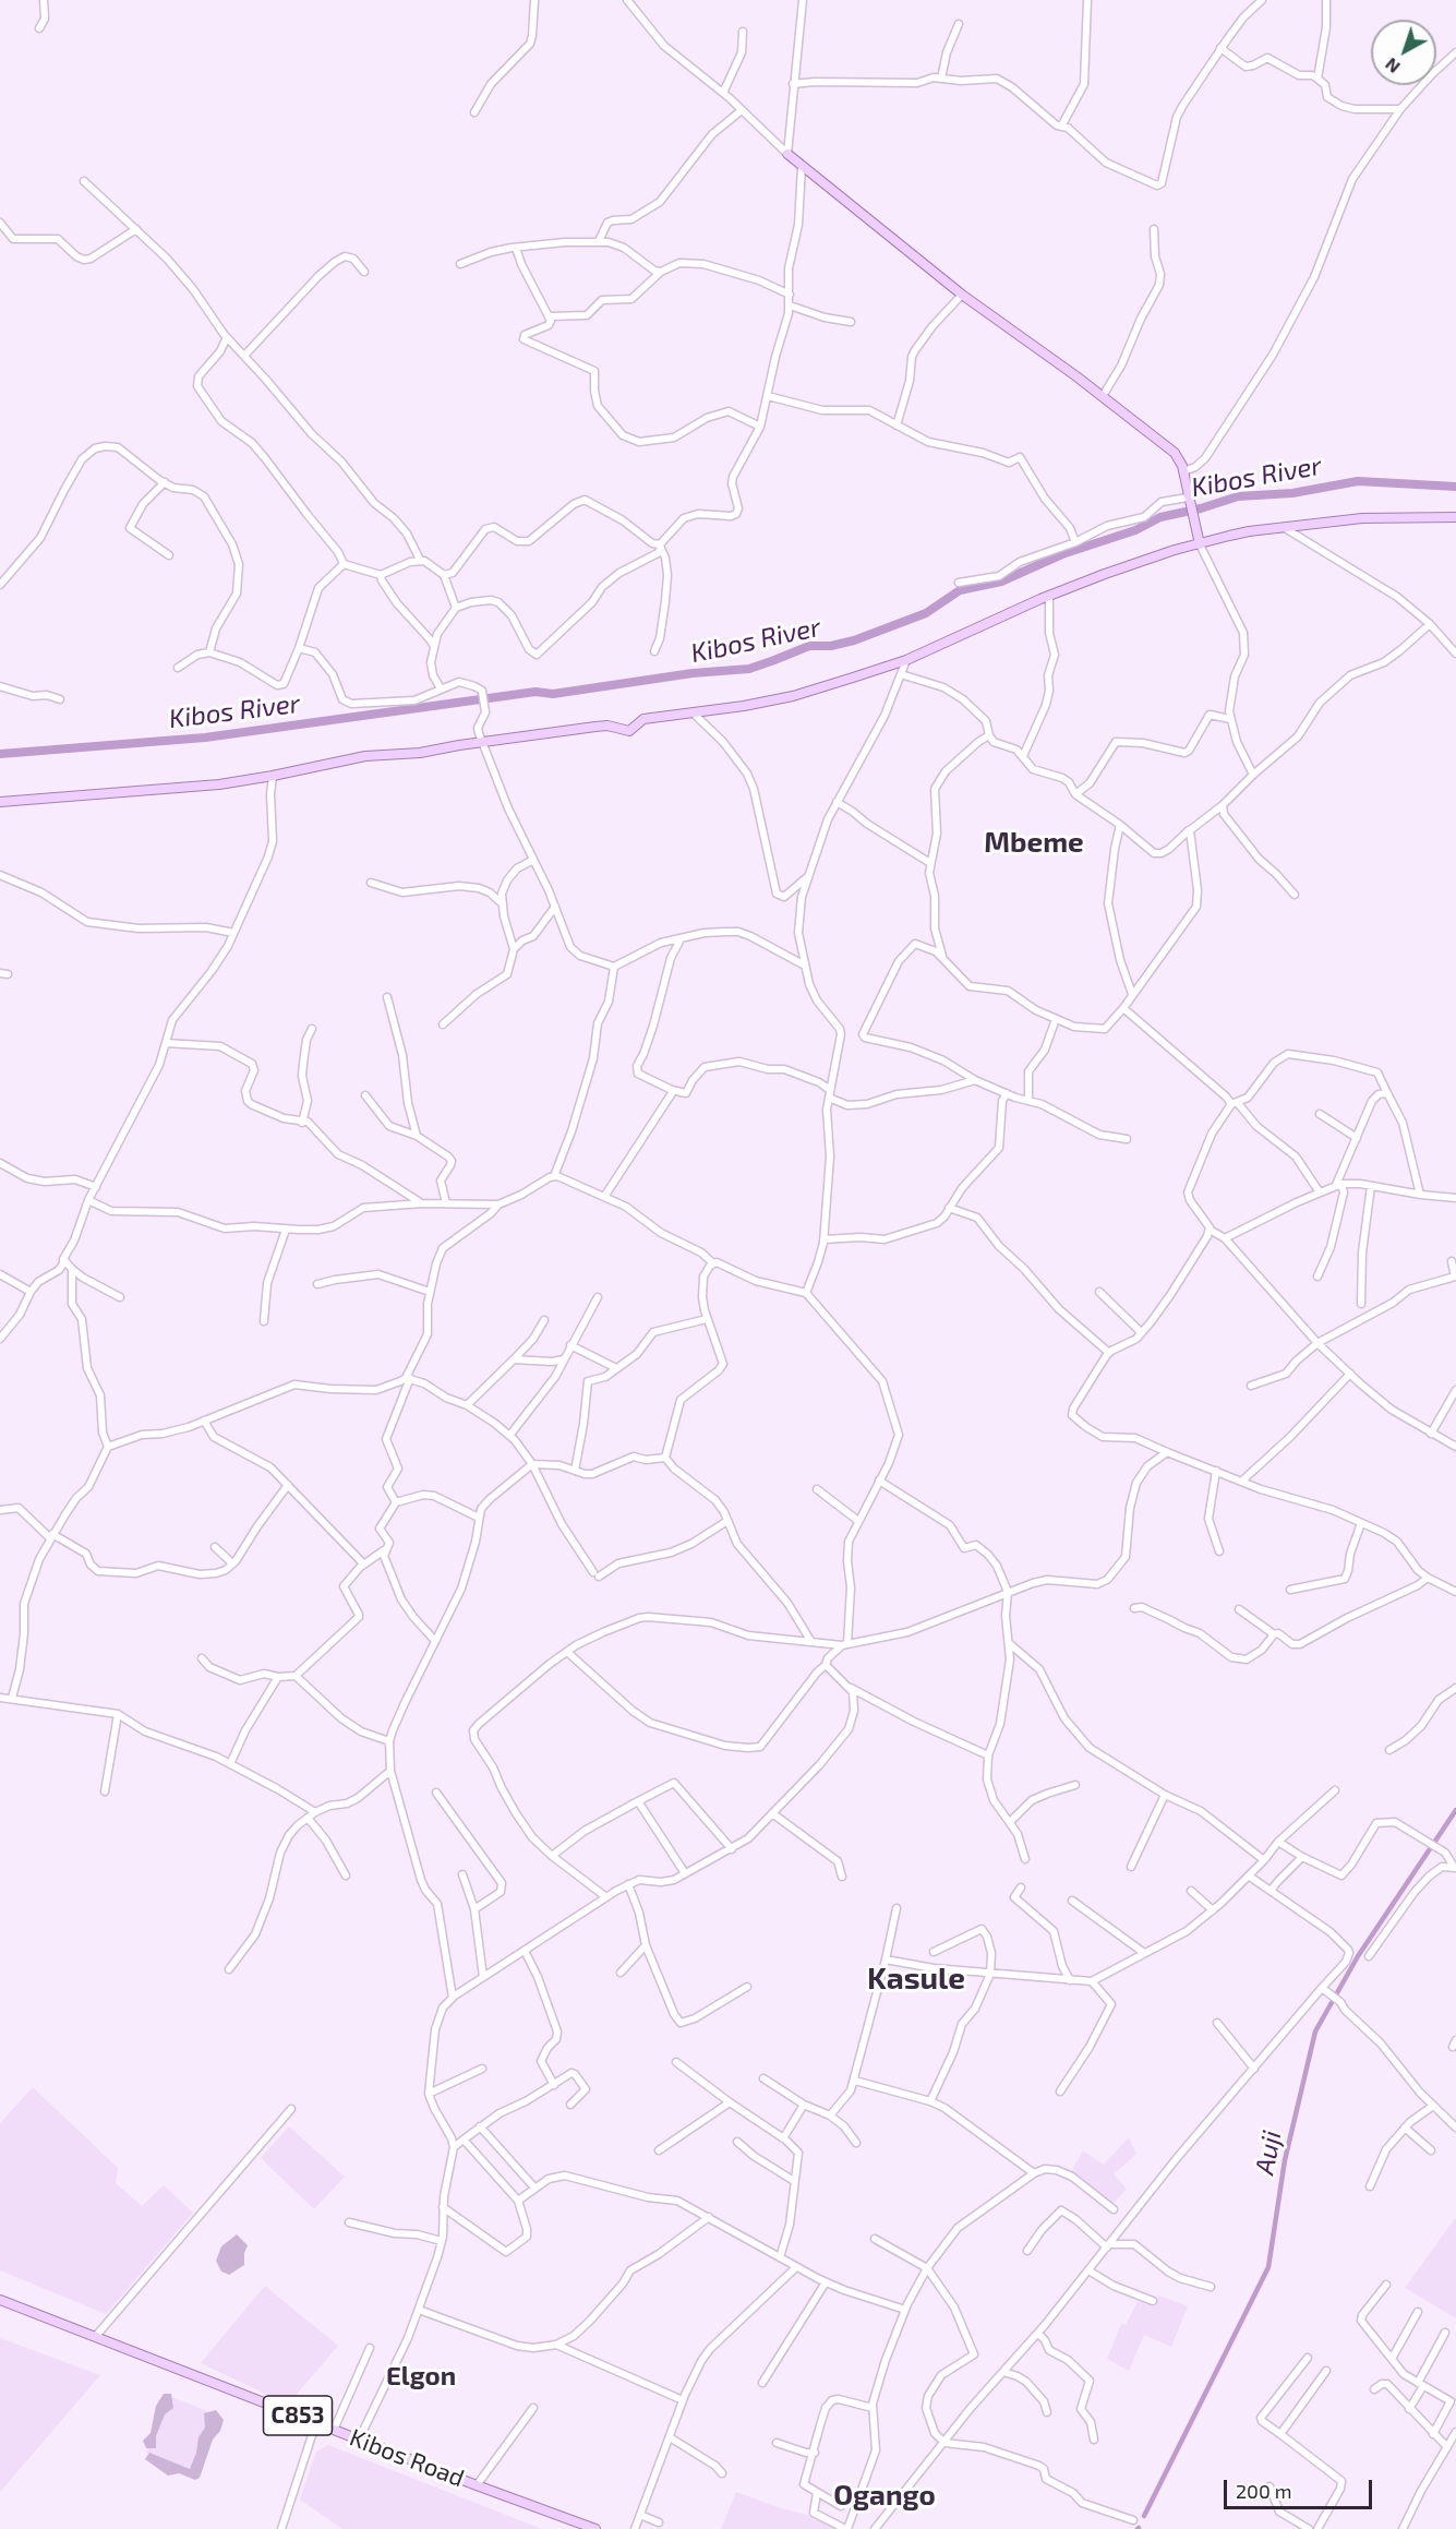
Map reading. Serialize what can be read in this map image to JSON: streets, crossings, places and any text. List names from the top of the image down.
{
  "streets": {
    "main road": ["C853", "Kibos Road"]
  },
  "districts": [
    "Mbeme",
    "Kasule",
    "Elgon",
    "Ogango"
  ],
  "water": ["Kibos River", "Auji"],
  "scale_bar": "200 m",
  "north": "bottom left"
}
